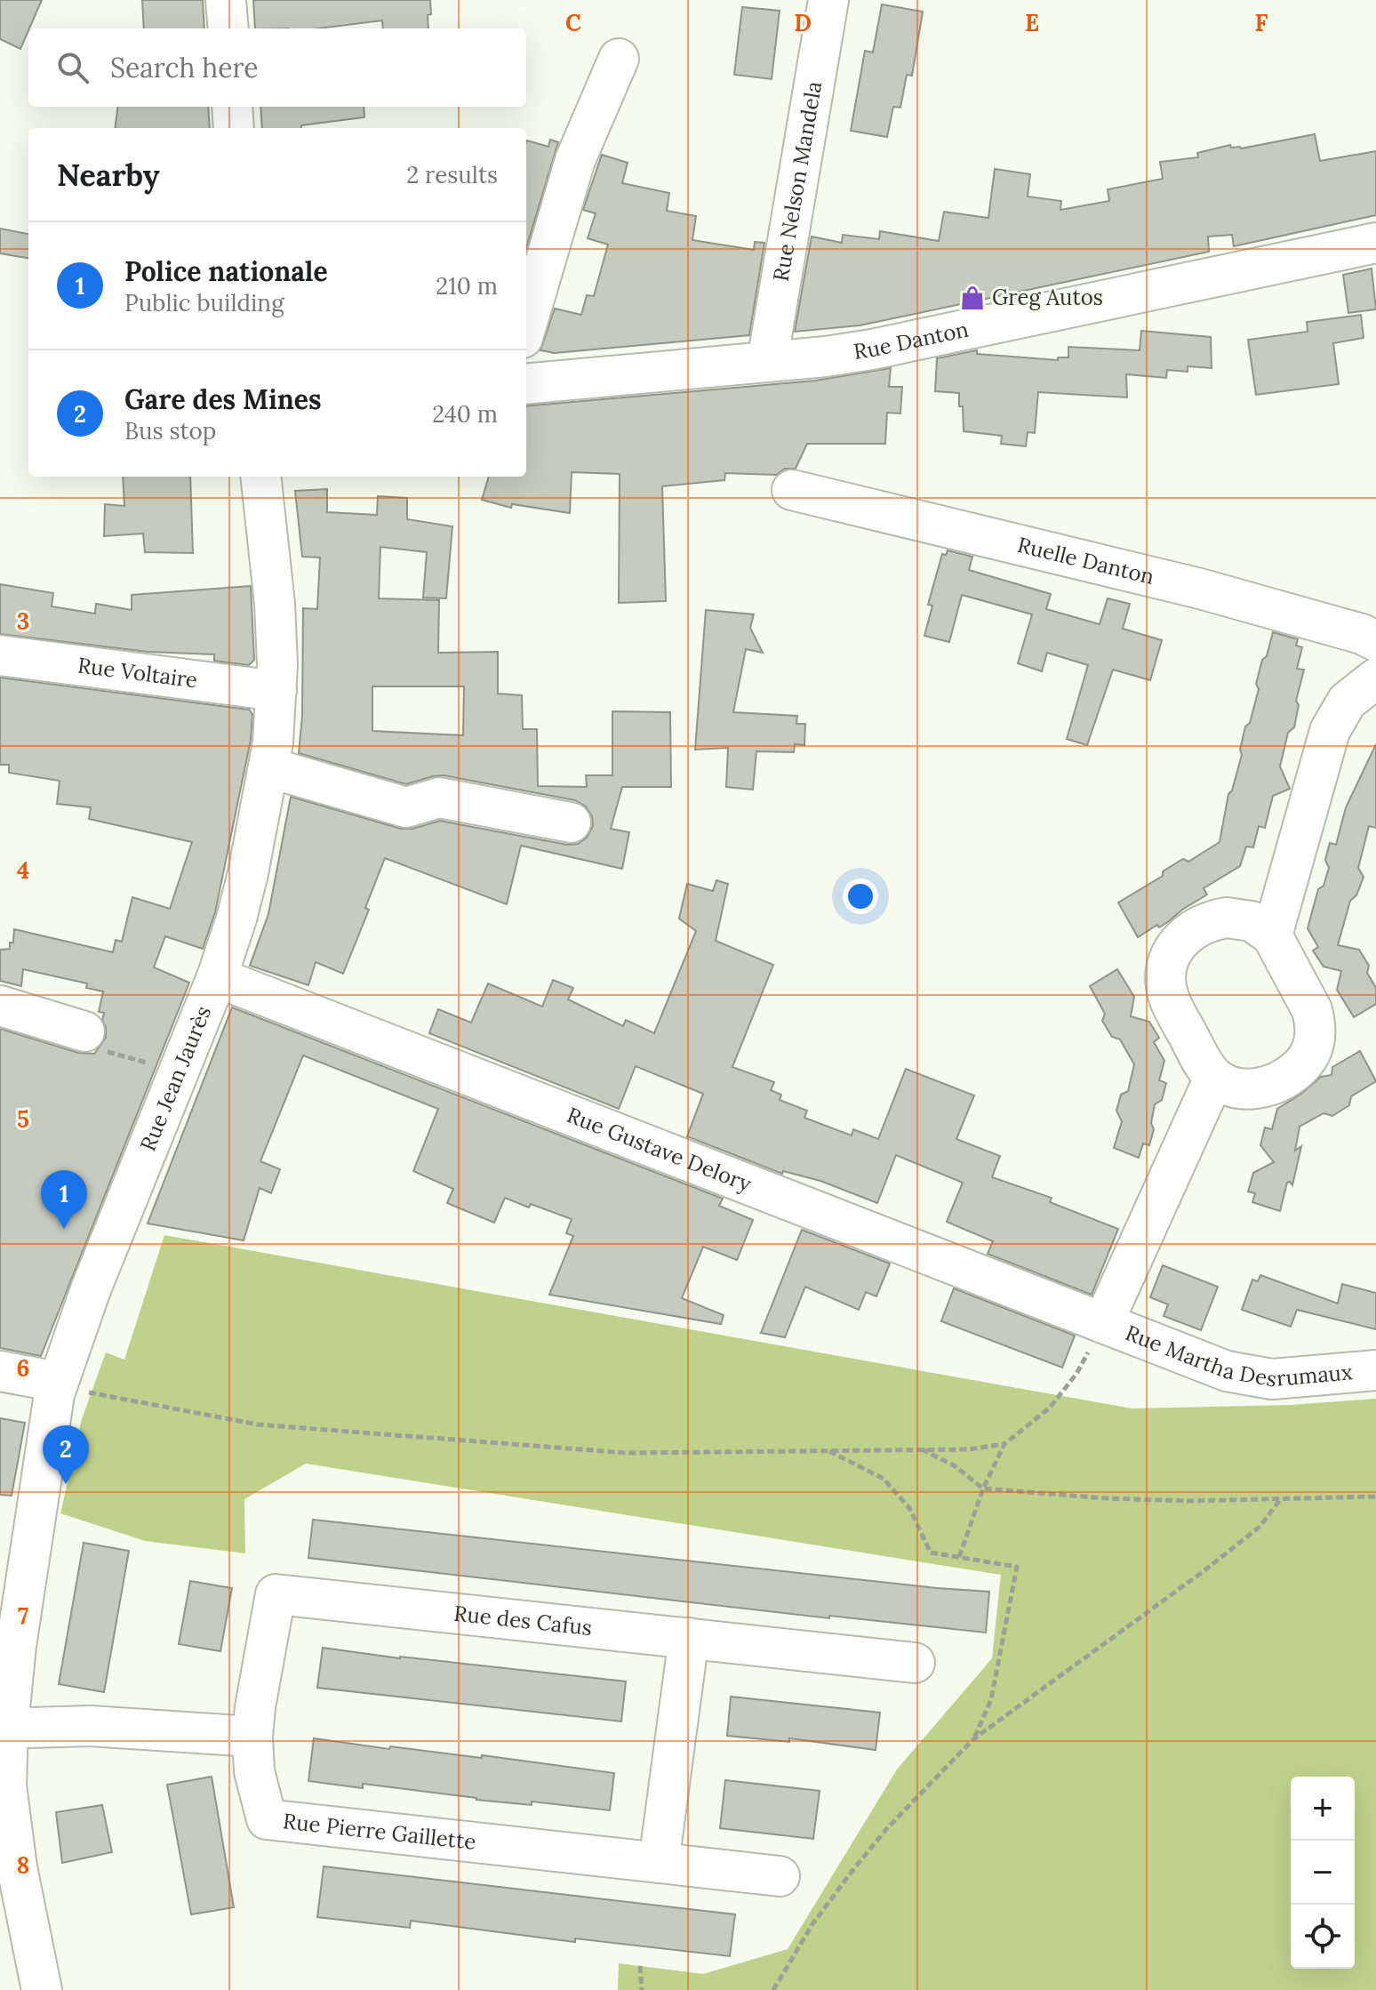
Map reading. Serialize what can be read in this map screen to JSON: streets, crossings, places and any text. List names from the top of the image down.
{
  "streets": {
    "street": [
      "Rue Nelson Mandela",
      "Rue Danton",
      "Ruelle Danton",
      "Rue Voltaire",
      "Rue Jean Jaurès",
      "Rue Gustave Delory",
      "Rue Martha Desrumaux",
      "Rue des Cafus",
      "Rue Pierre Gaillette"
    ]
  },
  "crossings": [
    ["Rue Nelson Mandela", "Rue Danton"],
    ["Rue Voltaire", "Rue Jean Jaurès"],
    ["Rue Jean Jaurès", "Rue Gustave Delory"],
    ["Rue Gustave Delory", "Rue Martha Desrumaux"],
    ["Rue des Cafus", "Rue Pierre Gaillette"]
  ],
  "places": {
    "shop": ["Greg Autos"]
  },
  "page": {
    "search": "Search here",
    "heading": ["Nearby", "2 results"],
    "list": [
      {
        "mark": "1",
        "name": "Police nationale",
        "note": "Public building",
        "value": "210 m"
      },
      {
        "mark": "2",
        "name": "Gare des Mines",
        "note": "Bus stop",
        "value": "240 m"
      }
    ],
    "pins": ["1", "2"],
    "map_buttons": ["+", "−"]
  },
  "grid": {
    "columns": [
      "C",
      "D",
      "E",
      "F"
    ],
    "rows": [
      "3",
      "4",
      "5",
      "6",
      "7",
      "8"
    ]
  }
}
